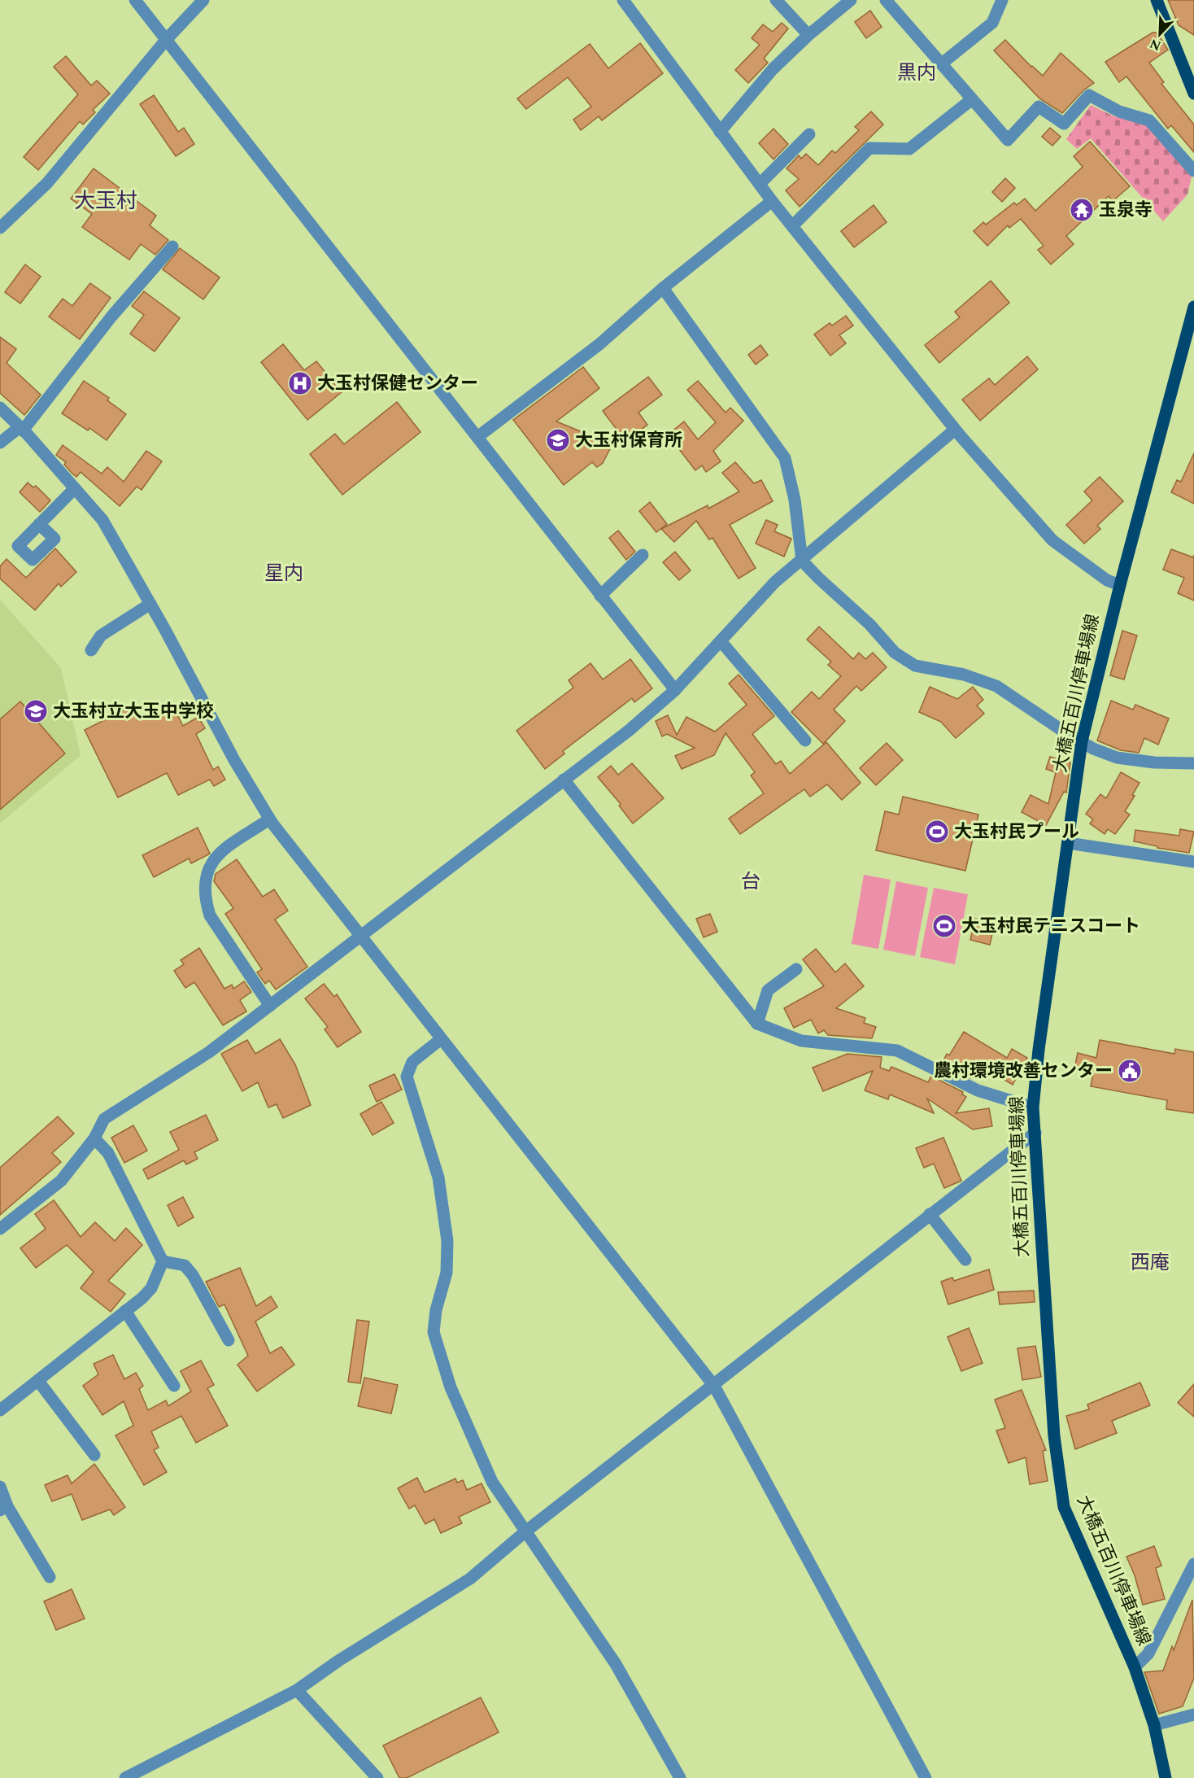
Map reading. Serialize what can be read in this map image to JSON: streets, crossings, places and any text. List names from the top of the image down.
{
  "streets": {
    "main road": ["大橋五百川停車場線"]
  },
  "districts": [
    "黒内",
    "大玉村",
    "星内",
    "台",
    "西庵"
  ],
  "places": {
    "temple": ["玉泉寺"],
    "hospital": ["大玉村保健センター"],
    "school or university": ["大玉村保育所", "大玉村立大玉中学校"],
    "sports": ["大玉村民プール", "大玉村民テニスコート"],
    "public building": ["農村環境改善センター"]
  },
  "north": "bottom left"
}
